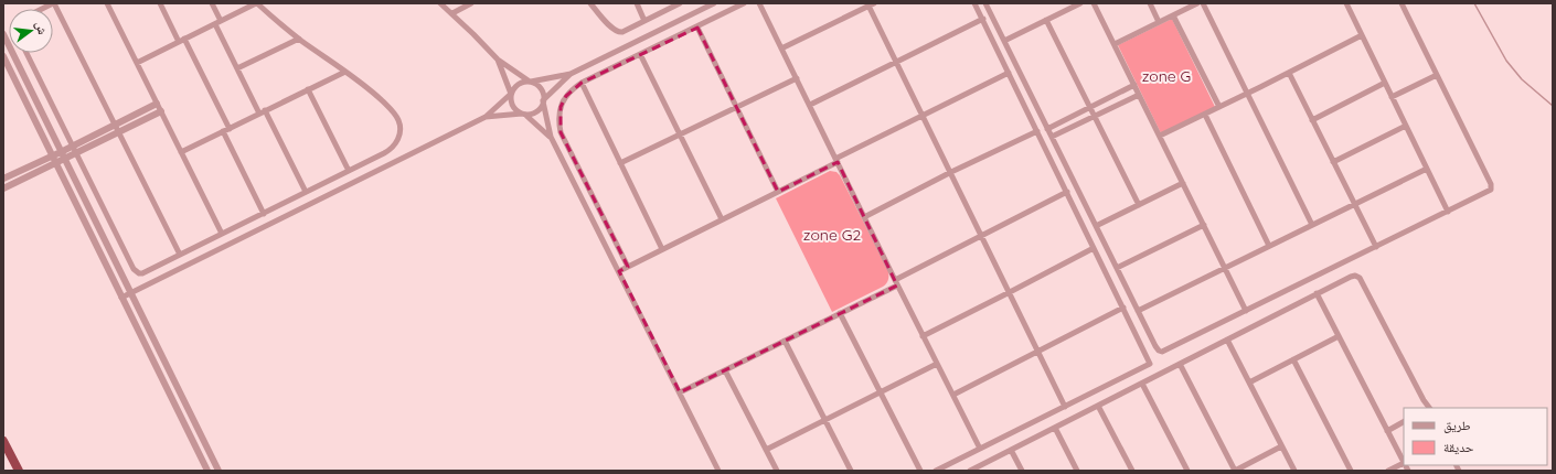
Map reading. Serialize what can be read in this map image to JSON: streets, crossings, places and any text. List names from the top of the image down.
{
  "parks": ["zone G", "zone G2"],
  "legend": ["طريق", "حديقة"],
  "north": "right"
}
